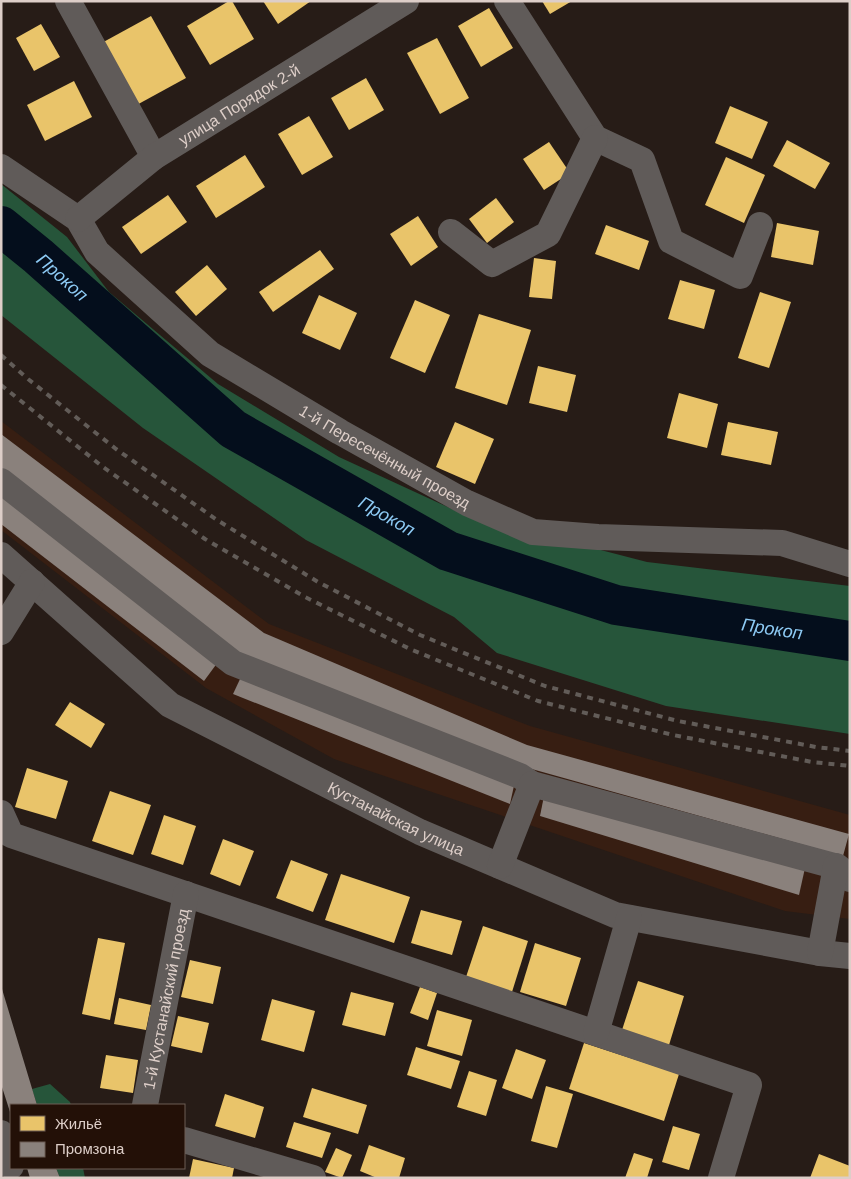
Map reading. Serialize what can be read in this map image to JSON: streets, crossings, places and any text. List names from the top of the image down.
{
  "streets": {
    "street": [
      "улица Порядок 2-й",
      "1-й Пересечённый проезд",
      "Кустанайская улица",
      "1-й Кустанайский проезд"
    ]
  },
  "crossings": [
    ["улица Порядок 2-й", "1-й Пересечённый проезд"]
  ],
  "water": ["Прокоп"],
  "legend": ["Жильё", "Промзона"]
}
